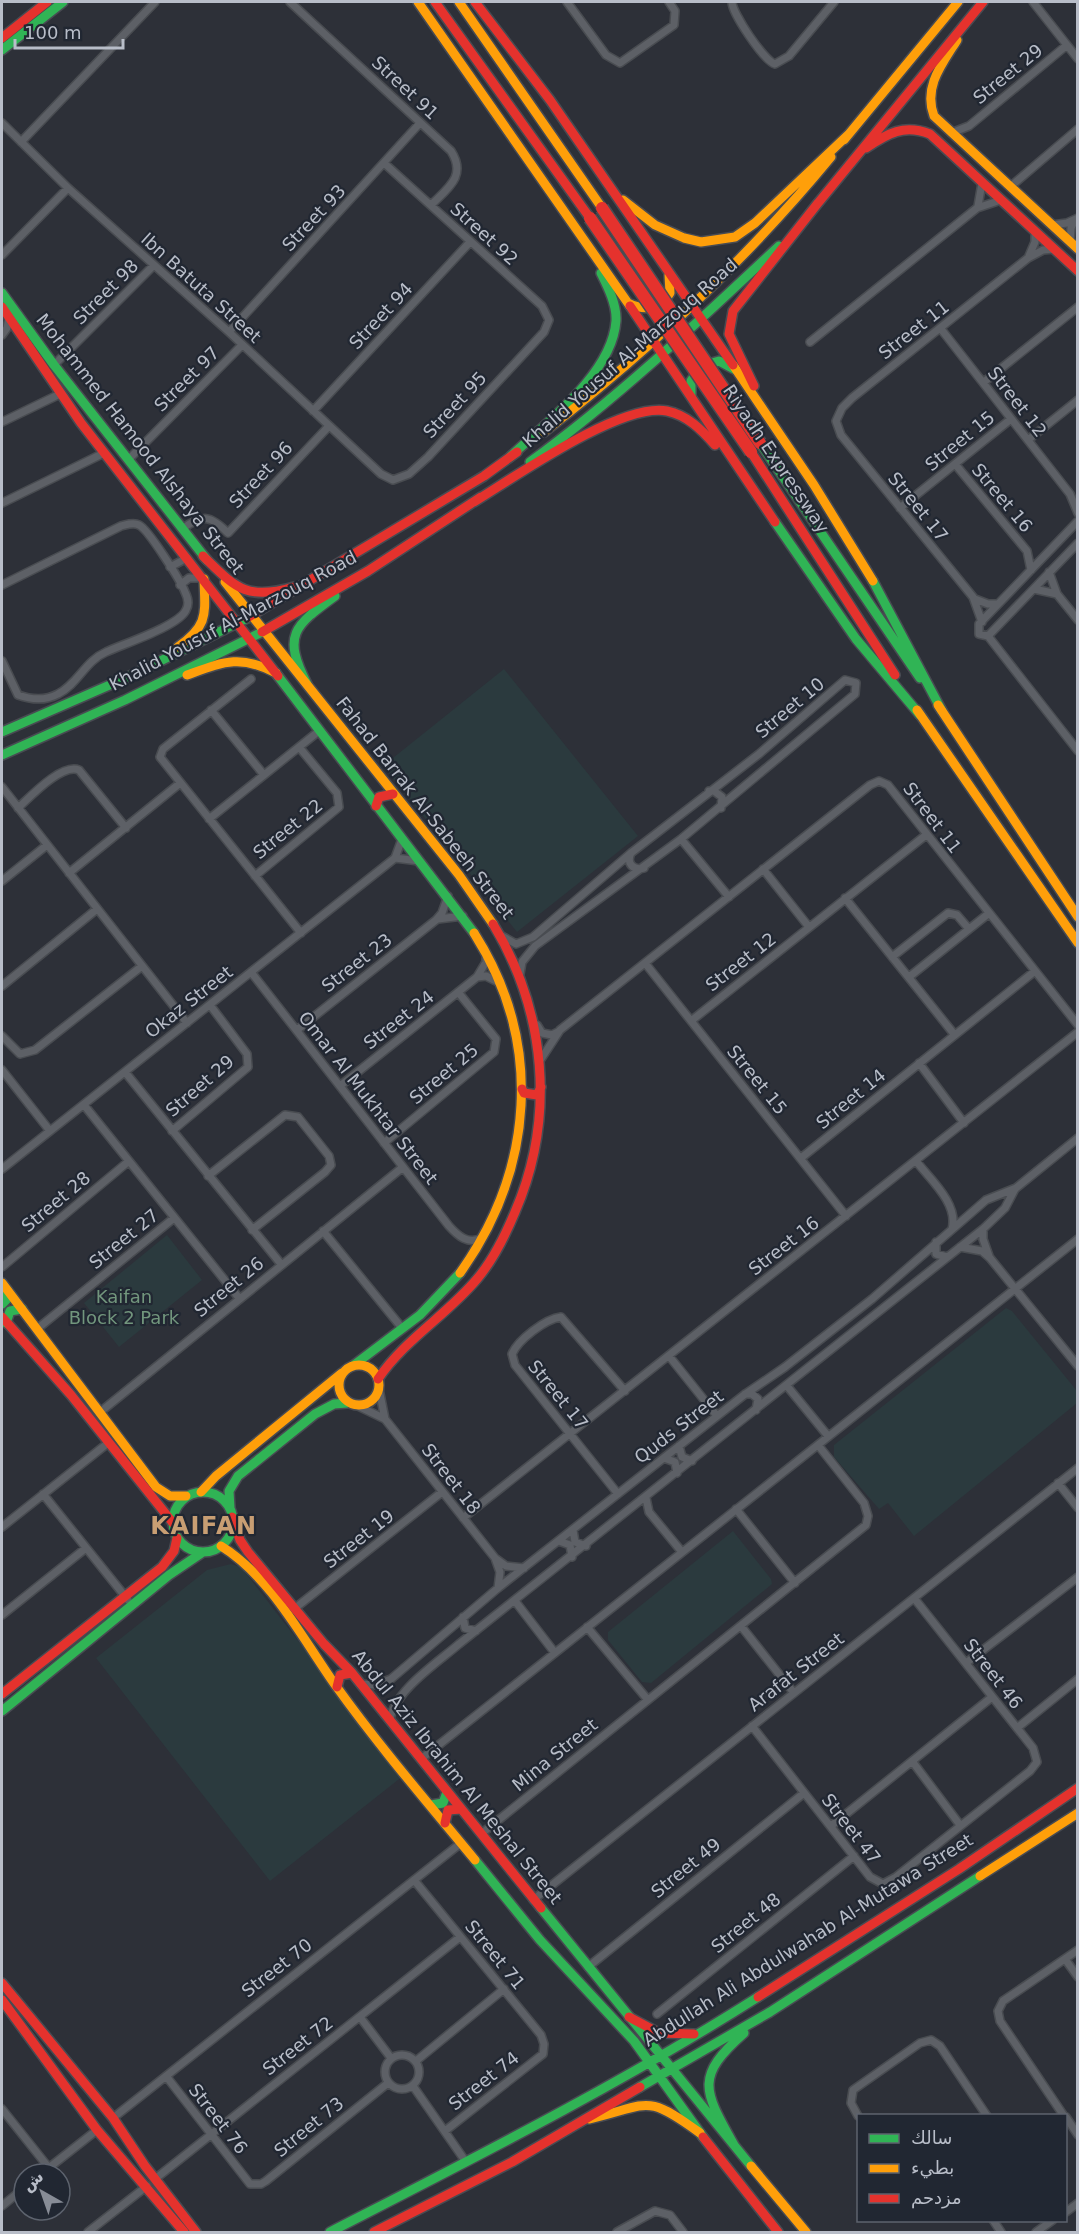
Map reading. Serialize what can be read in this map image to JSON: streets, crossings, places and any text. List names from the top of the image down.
{
  "streets": {
    "main road": [
      "Khalid Yousuf Al-Marzouq Road",
      "Mohammed Hamood Alshaya Street",
      "Riyadh Expressway",
      "Fahad Barrak Al-Sabeeh Street",
      "Abdul Aziz Ibrahim Al Meshal Street",
      "Abdullah Ali Abdulwahab Al-Mutawa Street"
    ],
    "street": [
      "Street 29",
      "Street 91",
      "Street 93",
      "Street 92",
      "Ibn Batuta Street",
      "Street 98",
      "Street 94",
      "Street 11",
      "Street 97",
      "Street 12",
      "Street 95",
      "Street 15",
      "Street 96",
      "Street 16",
      "Street 17",
      "Street 10",
      "Street 22",
      "Street 23",
      "Okaz Street",
      "Street 24",
      "Street 25",
      "Omar Al Mukhtar Street",
      "Street 14",
      "Street 28",
      "Street 27",
      "Street 26",
      "Quds Street",
      "Street 18",
      "Street 19",
      "Arafat Street",
      "Street 46",
      "Mina Street",
      "Street 47",
      "Street 49",
      "Street 48",
      "Street 71",
      "Street 70",
      "Street 72",
      "Street 74",
      "Street 76",
      "Street 73"
    ]
  },
  "crossings": [
    ["Street 29", "Okaz Street"],
    ["Street 29", "Street 26"],
    ["Street 91", "Street 93"],
    ["Street 91", "Street 92"],
    ["Street 93", "Street 92"],
    ["Street 93", "Ibn Batuta Street"],
    ["Street 92", "Street 94"],
    ["Street 92", "Street 95"],
    ["Ibn Batuta Street", "Street 98"],
    ["Ibn Batuta Street", "Street 94"],
    ["Ibn Batuta Street", "Street 97"],
    ["Ibn Batuta Street", "Street 95"],
    ["Ibn Batuta Street", "Street 96"],
    ["Street 98", "Mohammed Hamood Alshaya Street"],
    ["Street 11", "Street 12"],
    ["Street 11", "Street 15"],
    ["Street 11", "Street 17"],
    ["Street 11", "Fahad Barrak Al-Sabeeh Street"],
    ["Street 11", "Street 14"],
    ["Khalid Yousuf Al-Marzouq Road", "Mohammed Hamood Alshaya Street"],
    ["Khalid Yousuf Al-Marzouq Road", "Fahad Barrak Al-Sabeeh Street"],
    ["Street 97", "Mohammed Hamood Alshaya Street"],
    ["Street 12", "Street 15"],
    ["Street 15", "Street 16"],
    ["Street 15", "Street 17"],
    ["Street 15", "Street 14"],
    ["Mohammed Hamood Alshaya Street", "Street 96"],
    ["Mohammed Hamood Alshaya Street", "Fahad Barrak Al-Sabeeh Street"],
    ["Street 16", "Street 17"],
    ["Street 16", "Street 18"],
    ["Street 17", "Quds Street"],
    ["Street 10", "Fahad Barrak Al-Sabeeh Street"],
    ["Fahad Barrak Al-Sabeeh Street", "Street 23"],
    ["Fahad Barrak Al-Sabeeh Street", "Omar Al Mukhtar Street"],
    ["Fahad Barrak Al-Sabeeh Street", "Street 18"],
    ["Street 23", "Omar Al Mukhtar Street"],
    ["Okaz Street", "Omar Al Mukhtar Street"],
    ["Street 24", "Street 25"],
    ["Street 24", "Omar Al Mukhtar Street"],
    ["Street 25", "Omar Al Mukhtar Street"],
    ["Omar Al Mukhtar Street", "Street 26"],
    ["Quds Street", "Abdul Aziz Ibrahim Al Meshal Street"],
    ["Street 18", "Street 19"],
    ["Street 19", "Abdul Aziz Ibrahim Al Meshal Street"],
    ["Arafat Street", "Street 46"],
    ["Arafat Street", "Abdul Aziz Ibrahim Al Meshal Street"],
    ["Arafat Street", "Street 47"],
    ["Street 46", "Street 47"],
    ["Mina Street", "Abdul Aziz Ibrahim Al Meshal Street"],
    ["Abdul Aziz Ibrahim Al Meshal Street", "Street 49"],
    ["Abdul Aziz Ibrahim Al Meshal Street", "Abdullah Ali Abdulwahab Al-Mutawa Street"],
    ["Abdul Aziz Ibrahim Al Meshal Street", "Street 70"],
    ["Street 47", "Street 49"],
    ["Street 47", "Street 48"],
    ["Street 71", "Street 70"],
    ["Street 71", "Street 72"],
    ["Street 71", "Street 74"],
    ["Street 70", "Street 76"],
    ["Street 72", "Street 76"],
    ["Street 76", "Street 73"]
  ],
  "districts": ["KAIFAN"],
  "parks": ["Kaifan Block 2 Park"],
  "legend": ["سالك", "بطيء", "مزدحم"],
  "scale_bar": "100 m",
  "north": "top left"
}
